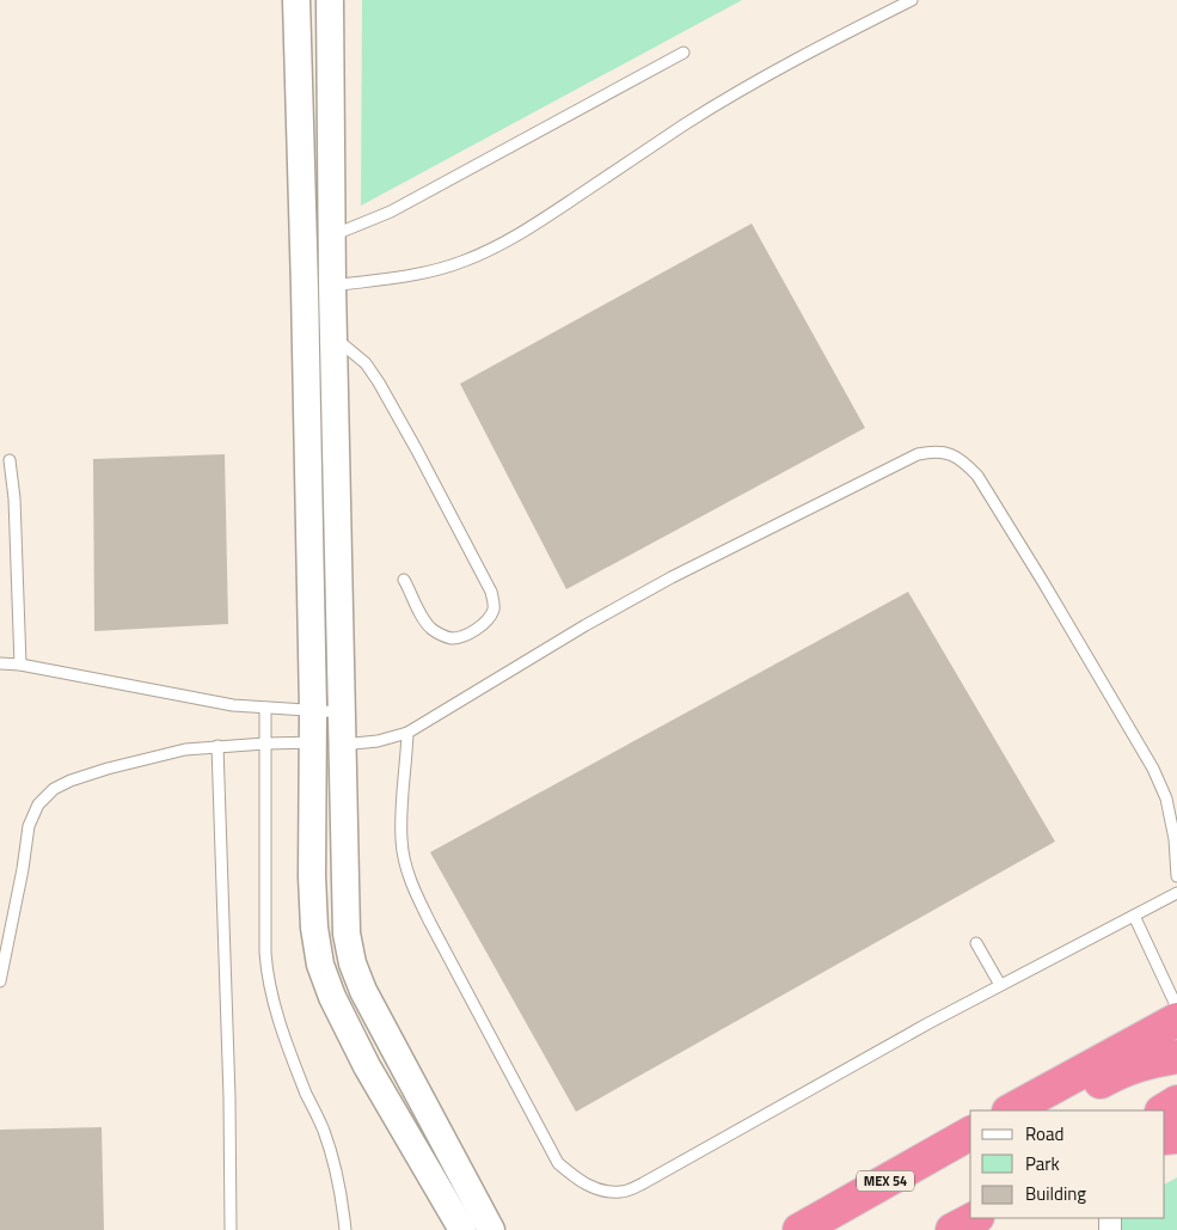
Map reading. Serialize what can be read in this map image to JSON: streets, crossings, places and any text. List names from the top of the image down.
{
  "streets": {
    "highway": ["MEX 54"]
  },
  "legend": ["Road", "Park", "Building"]
}
